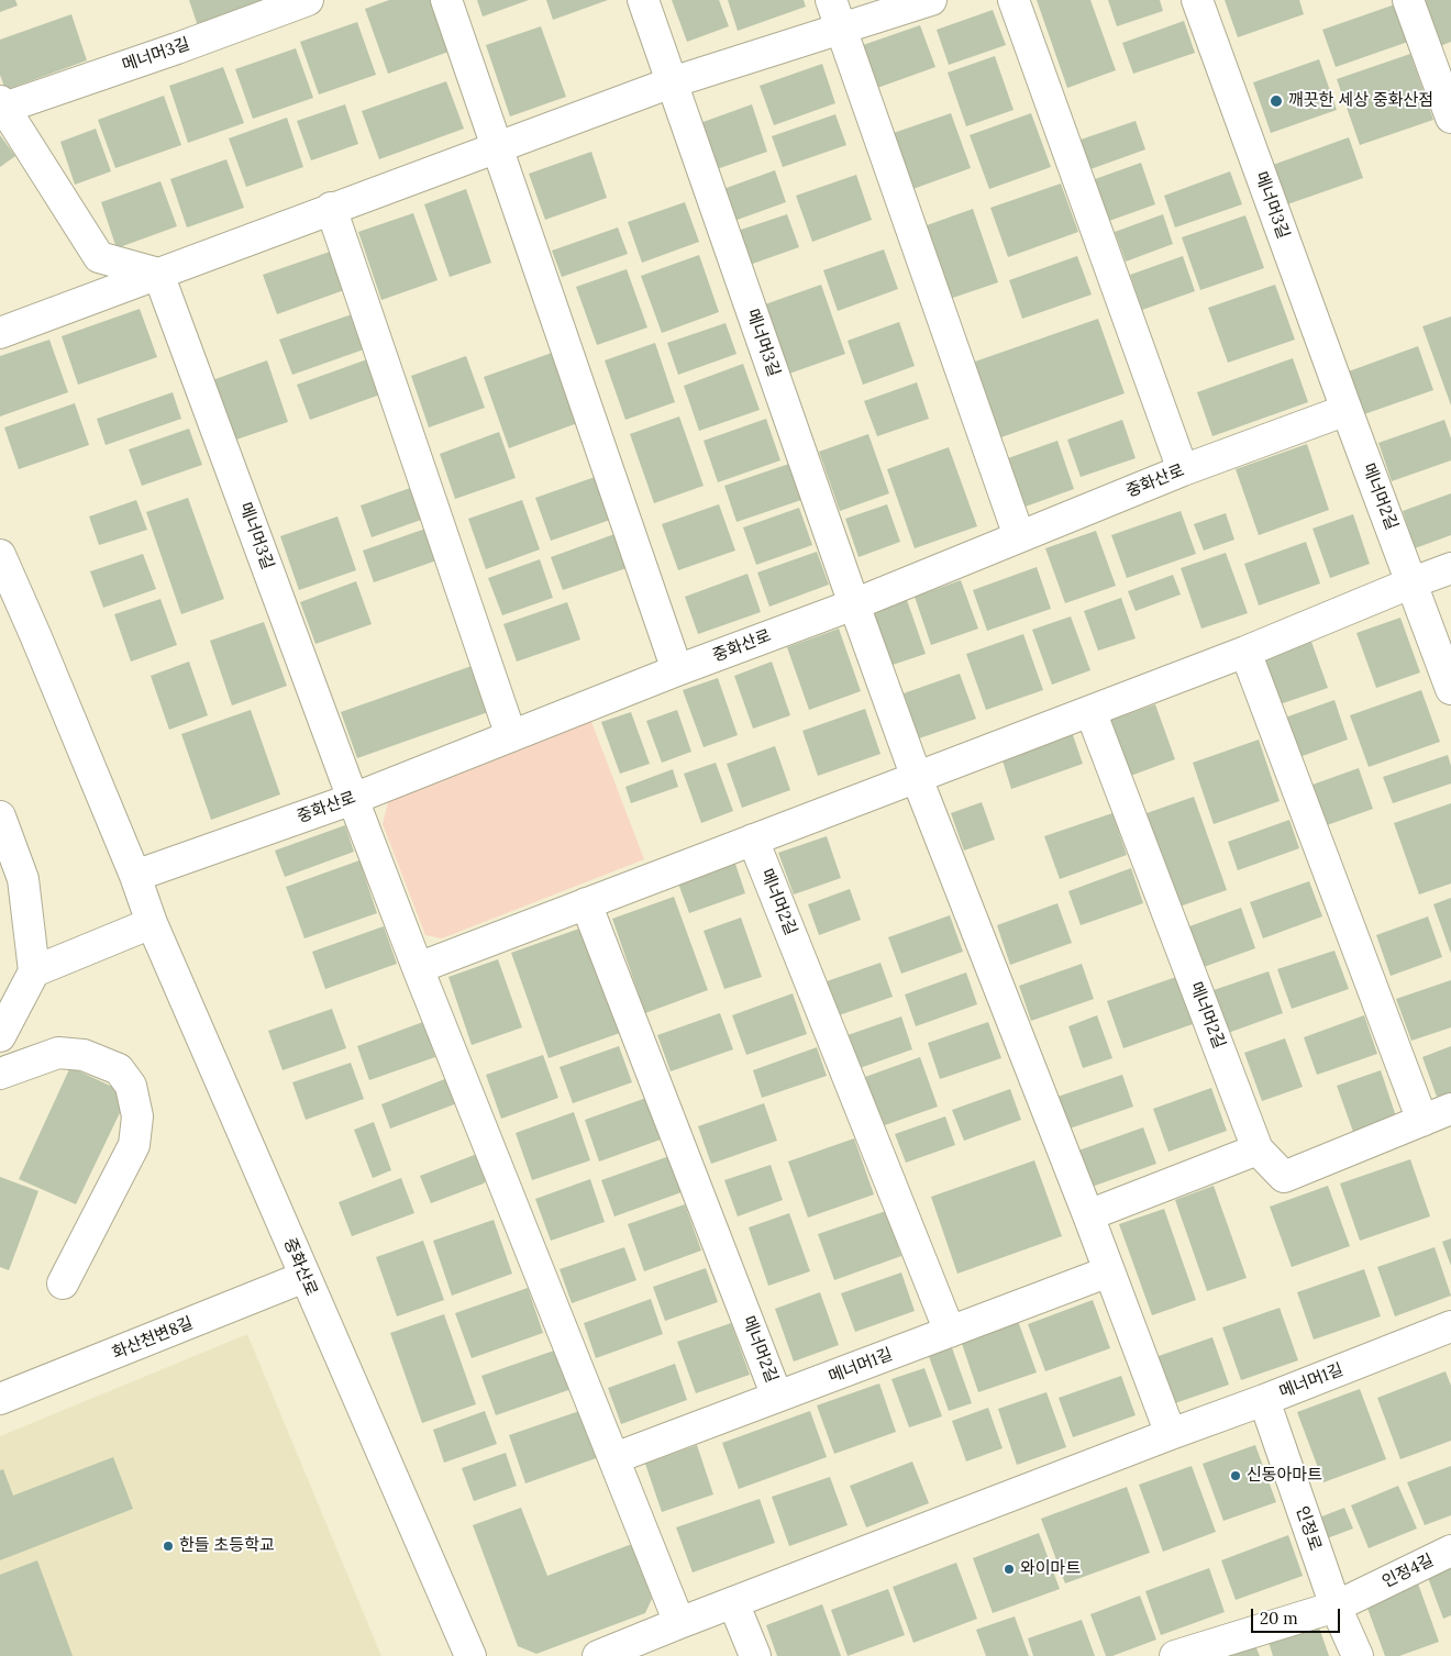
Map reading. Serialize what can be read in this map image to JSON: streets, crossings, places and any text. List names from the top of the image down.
{
  "streets": {
    "street": [
      "메너머3길",
      "중화산로",
      "메너머2길",
      "화산천변8길",
      "메너머1길",
      "인정로",
      "인정4길"
    ]
  },
  "crossings": [
    ["메너머3길", "중화산로"],
    ["메너머3길", "메너머2길"],
    ["중화산로", "메너머2길"],
    ["중화산로", "화산천변8길"],
    ["메너머2길", "메너머1길"],
    ["메너머1길", "인정로"],
    ["인정로", "인정4길"]
  ],
  "places": [
    "깨끗한 세상 중화산점",
    "신동아마트",
    "한들 초등학교",
    "와이마트"
  ],
  "scale_bar": "20 m"
}
